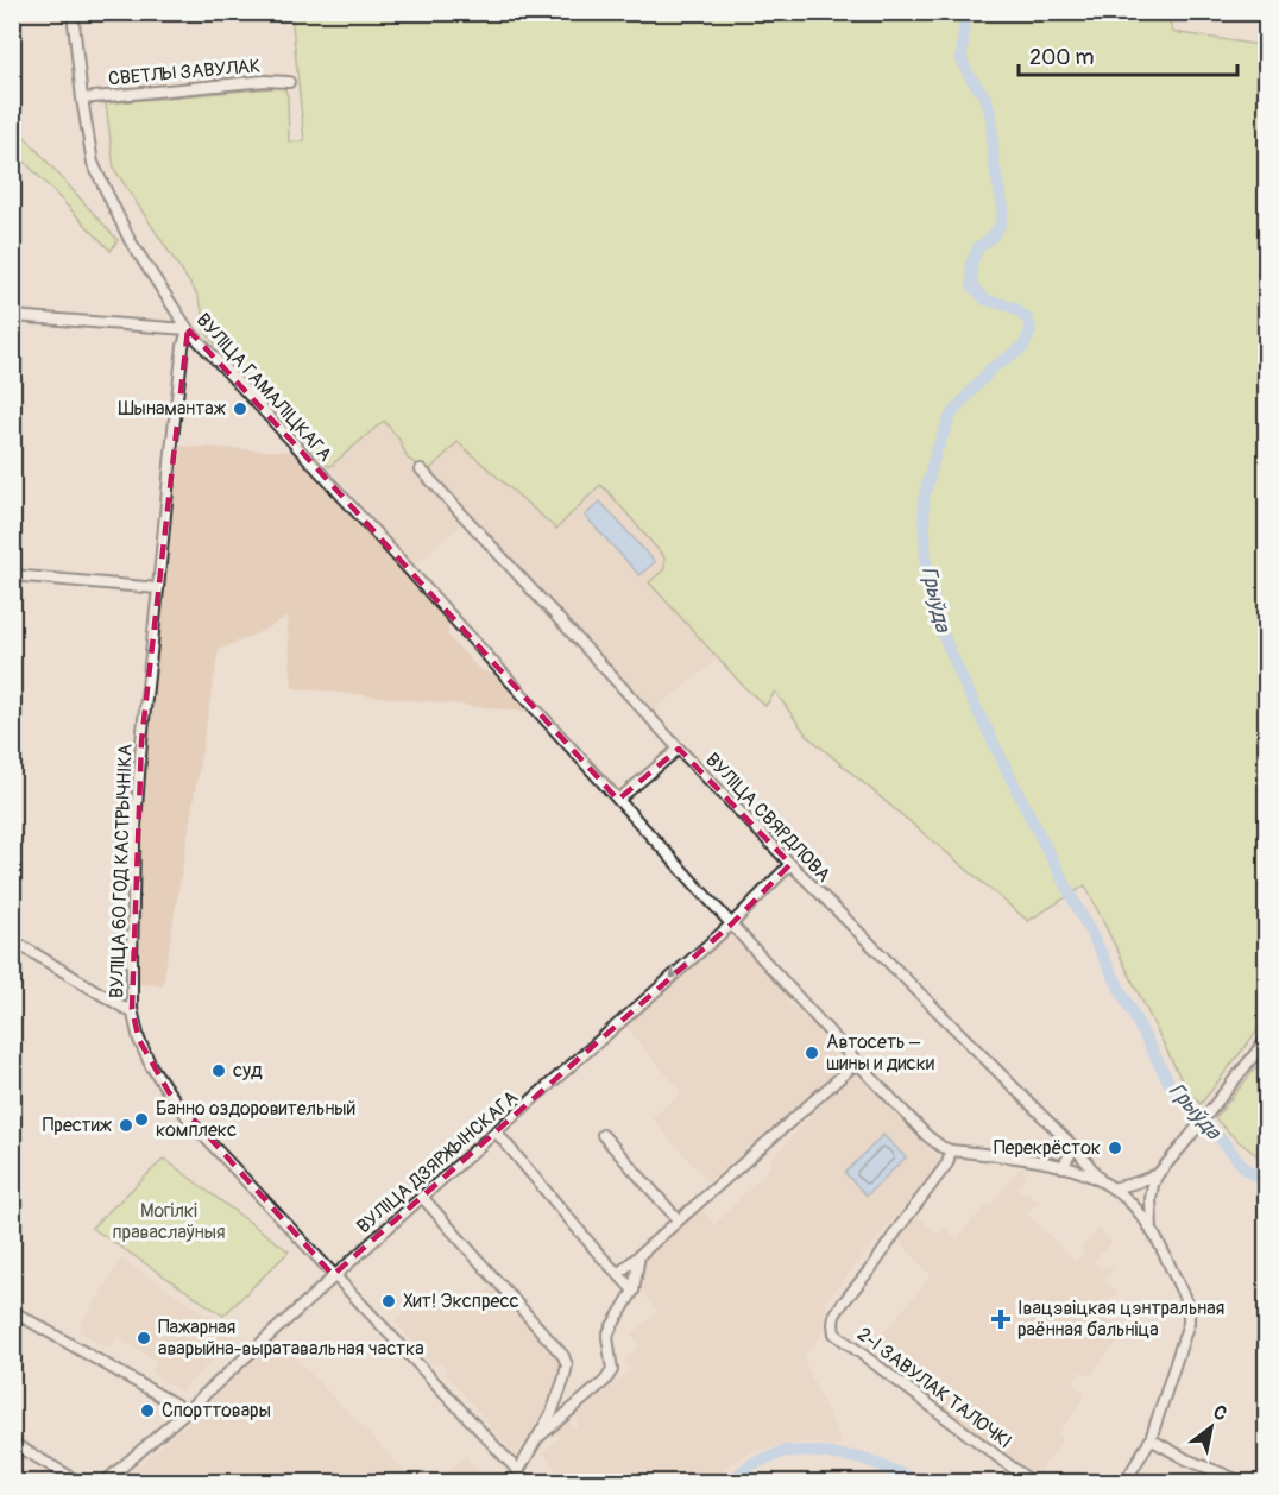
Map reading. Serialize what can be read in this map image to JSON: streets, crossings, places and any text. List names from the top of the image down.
{
  "streets": {
    "street": [
      "СВЕТЛЫ ЗАВУЛАК",
      "ВУЛІЦА ГАМАЛІЦКАГА",
      "ВУЛІЦА СВЯРДЛОВА",
      "ВУЛІЦА 60 ГОД КАСТРЫЧНІКА",
      "ВУЛІЦА ДЗЯРЖЫНСКАГА",
      "2-І ЗАВУЛАК ТАЛОЧКІ"
    ]
  },
  "crossings": [
    ["СВЕТЛЫ ЗАВУЛАК", "ВУЛІЦА ГАМАЛІЦКАГА"],
    ["ВУЛІЦА ГАМАЛІЦКАГА", "ВУЛІЦА СВЯРДЛОВА"],
    ["ВУЛІЦА ГАМАЛІЦКАГА", "ВУЛІЦА 60 ГОД КАСТРЫЧНІКА"],
    ["ВУЛІЦА СВЯРДЛОВА", "ВУЛІЦА ДЗЯРЖЫНСКАГА"],
    ["ВУЛІЦА СВЯРДЛОВА", "2-І ЗАВУЛАК ТАЛОЧКІ"],
    ["ВУЛІЦА 60 ГОД КАСТРЫЧНІКА", "ВУЛІЦА ДЗЯРЖЫНСКАГА"]
  ],
  "water": ["Грыўда"],
  "parks": ["Могілкі праваслаўныя"],
  "places": {
    "other": [
      "Шынамантаж",
      "Автосеть – шины и диски",
      "суд",
      "Банно оздоровительный комплекс",
      "Престиж",
      "Перекрёсток",
      "Хит! Экспресс",
      "Пажарная аварыйна-выратавальная частка",
      "Спорттовары"
    ],
    "health": ["Івацэвіцкая цэнтральная раённая бальніца"]
  },
  "scale_bar": "200 m",
  "north": "top right"
}
